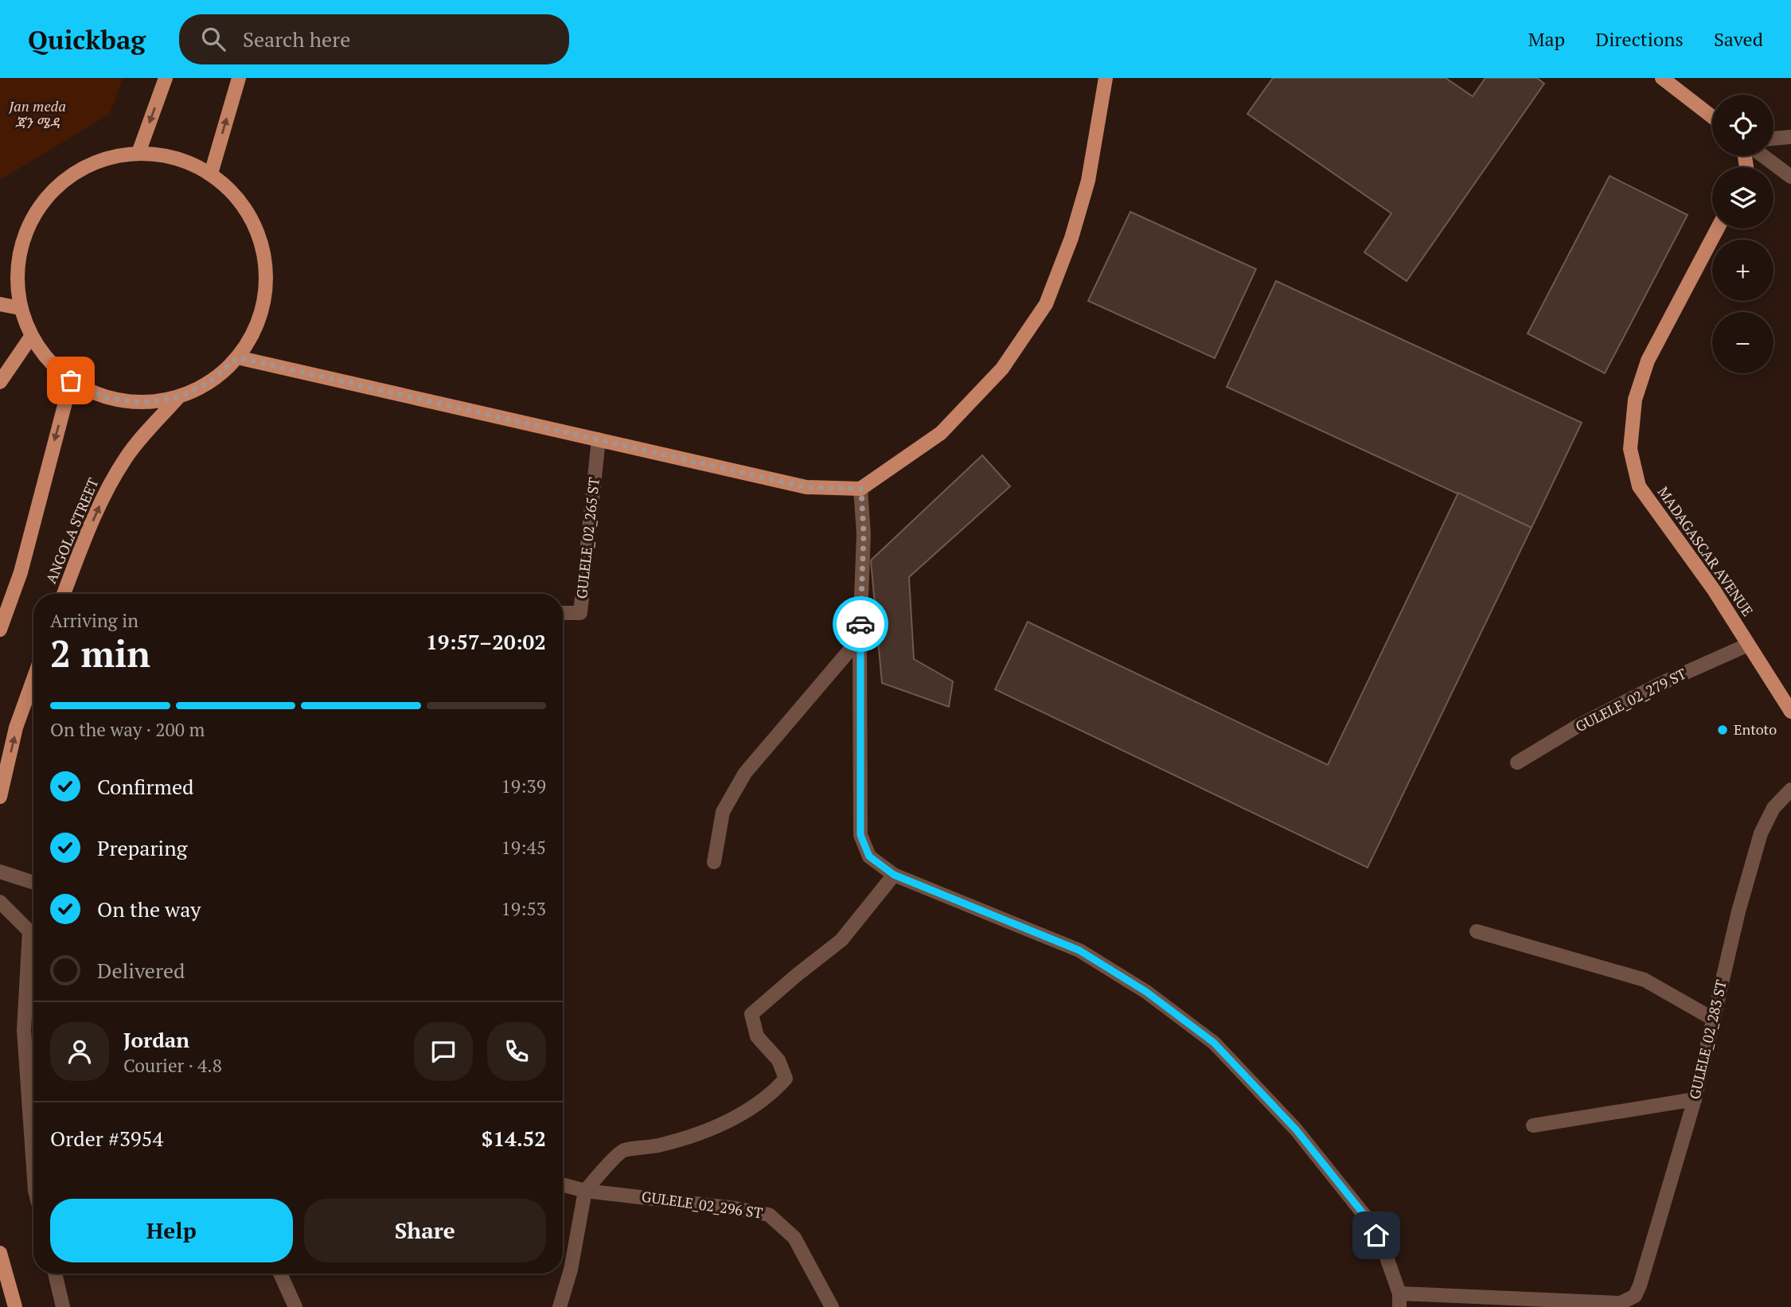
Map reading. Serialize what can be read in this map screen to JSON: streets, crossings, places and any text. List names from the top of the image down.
{
  "streets": {
    "main road": ["ANGOLA STREET", "MADAGASCAR AVENUE"],
    "street": [
      "GULELE_02_265 ST",
      "GULELE_02_279 ST",
      "GULELE_02_283 ST",
      "GULELE_02_296 ST"
    ]
  },
  "crossings": [
    ["MADAGASCAR AVENUE", "GULELE_02_279 ST"]
  ],
  "parks": ["Jan meda ጃን ሜዳ"],
  "places": ["Entoto"],
  "page": {
    "header": "Quickbag",
    "search": "Search here",
    "nav": ["Map", "Directions", "Saved"],
    "map_buttons": ["+", "−"],
    "heading": ["2 min", "Arriving in", "19:57–20:02"],
    "panel": [
      "Jordan",
      "Courier · 4.8",
      "Order #3954",
      "$14.52"
    ],
    "bar": "On the way · 200 m",
    "list": [
      ["Confirmed", "19:39"],
      ["Preparing", "19:45"],
      ["On the way", "19:53"],
      "Delivered"
    ],
    "buttons": ["Help", "Share"]
  }
}
